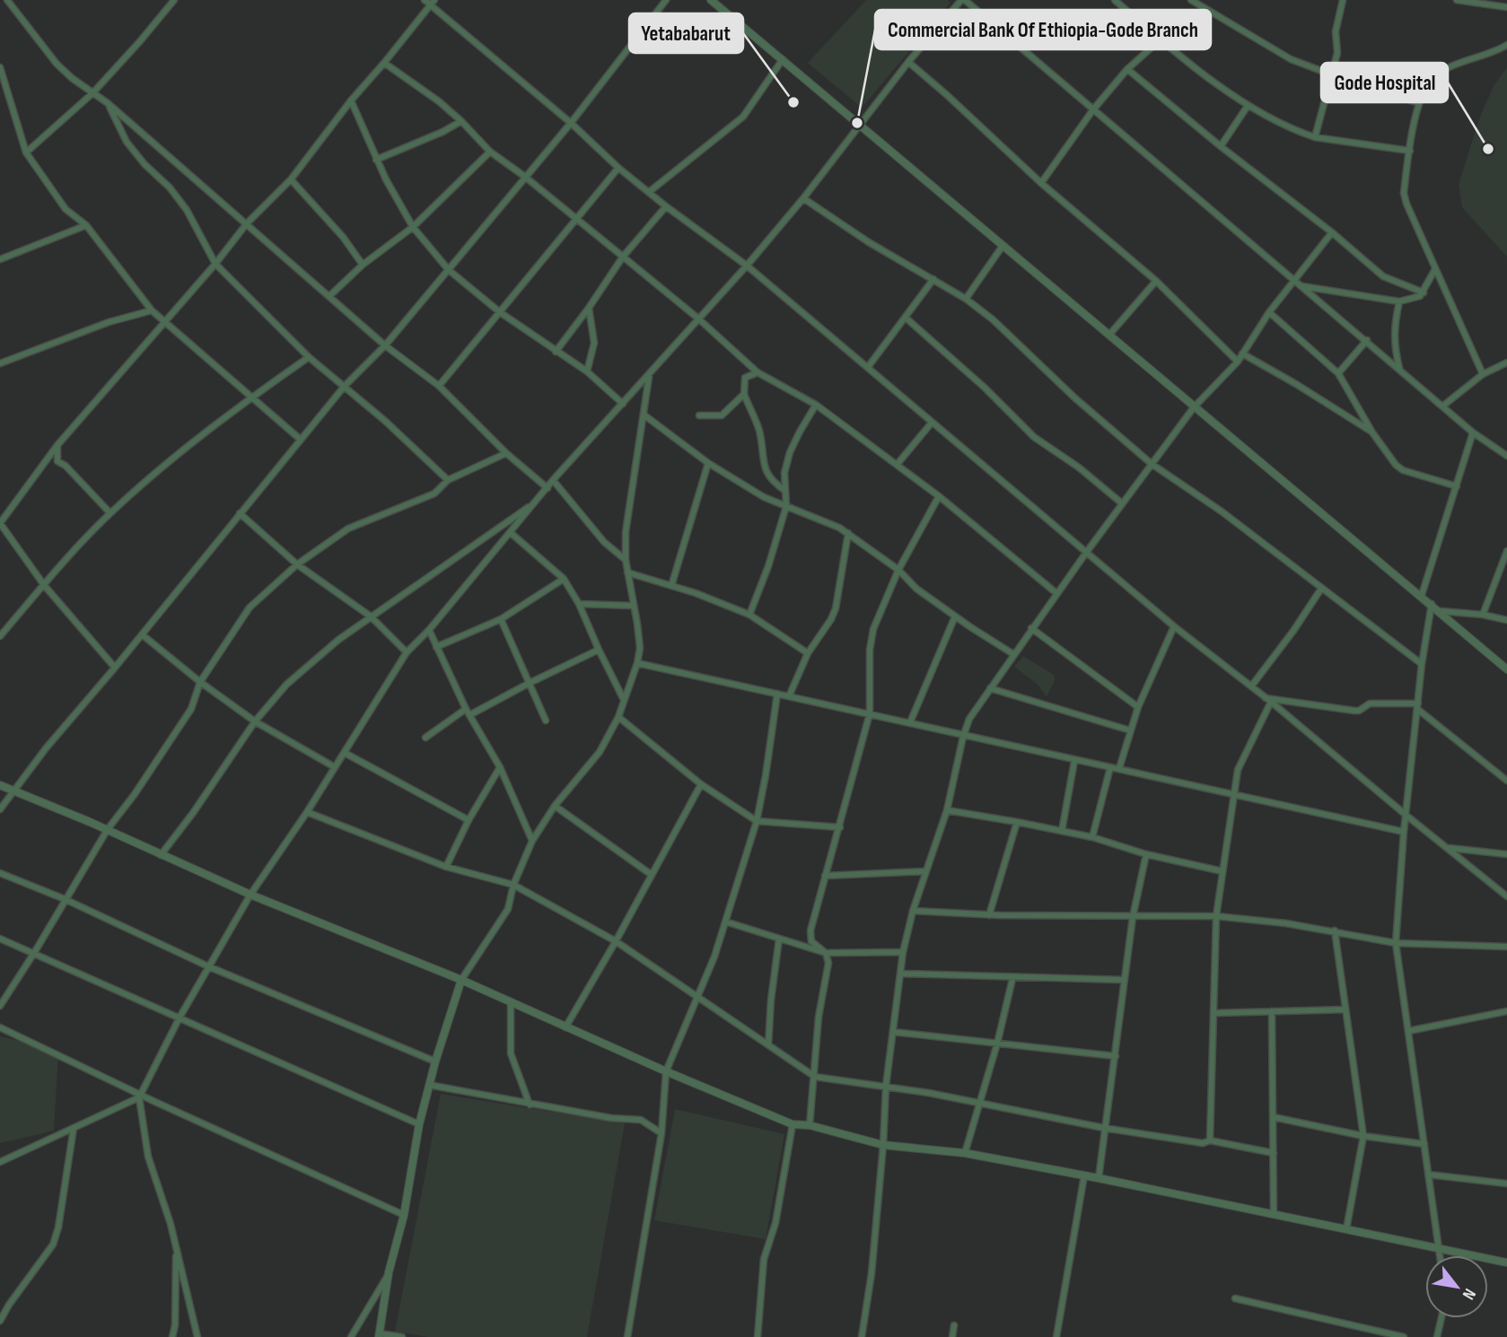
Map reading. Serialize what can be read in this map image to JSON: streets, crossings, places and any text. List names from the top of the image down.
{
  "places": ["Yetababarut", "Commercial Bank Of Ethiopia-Gode Branch", "Gode Hospital"],
  "north": "bottom right"
}
